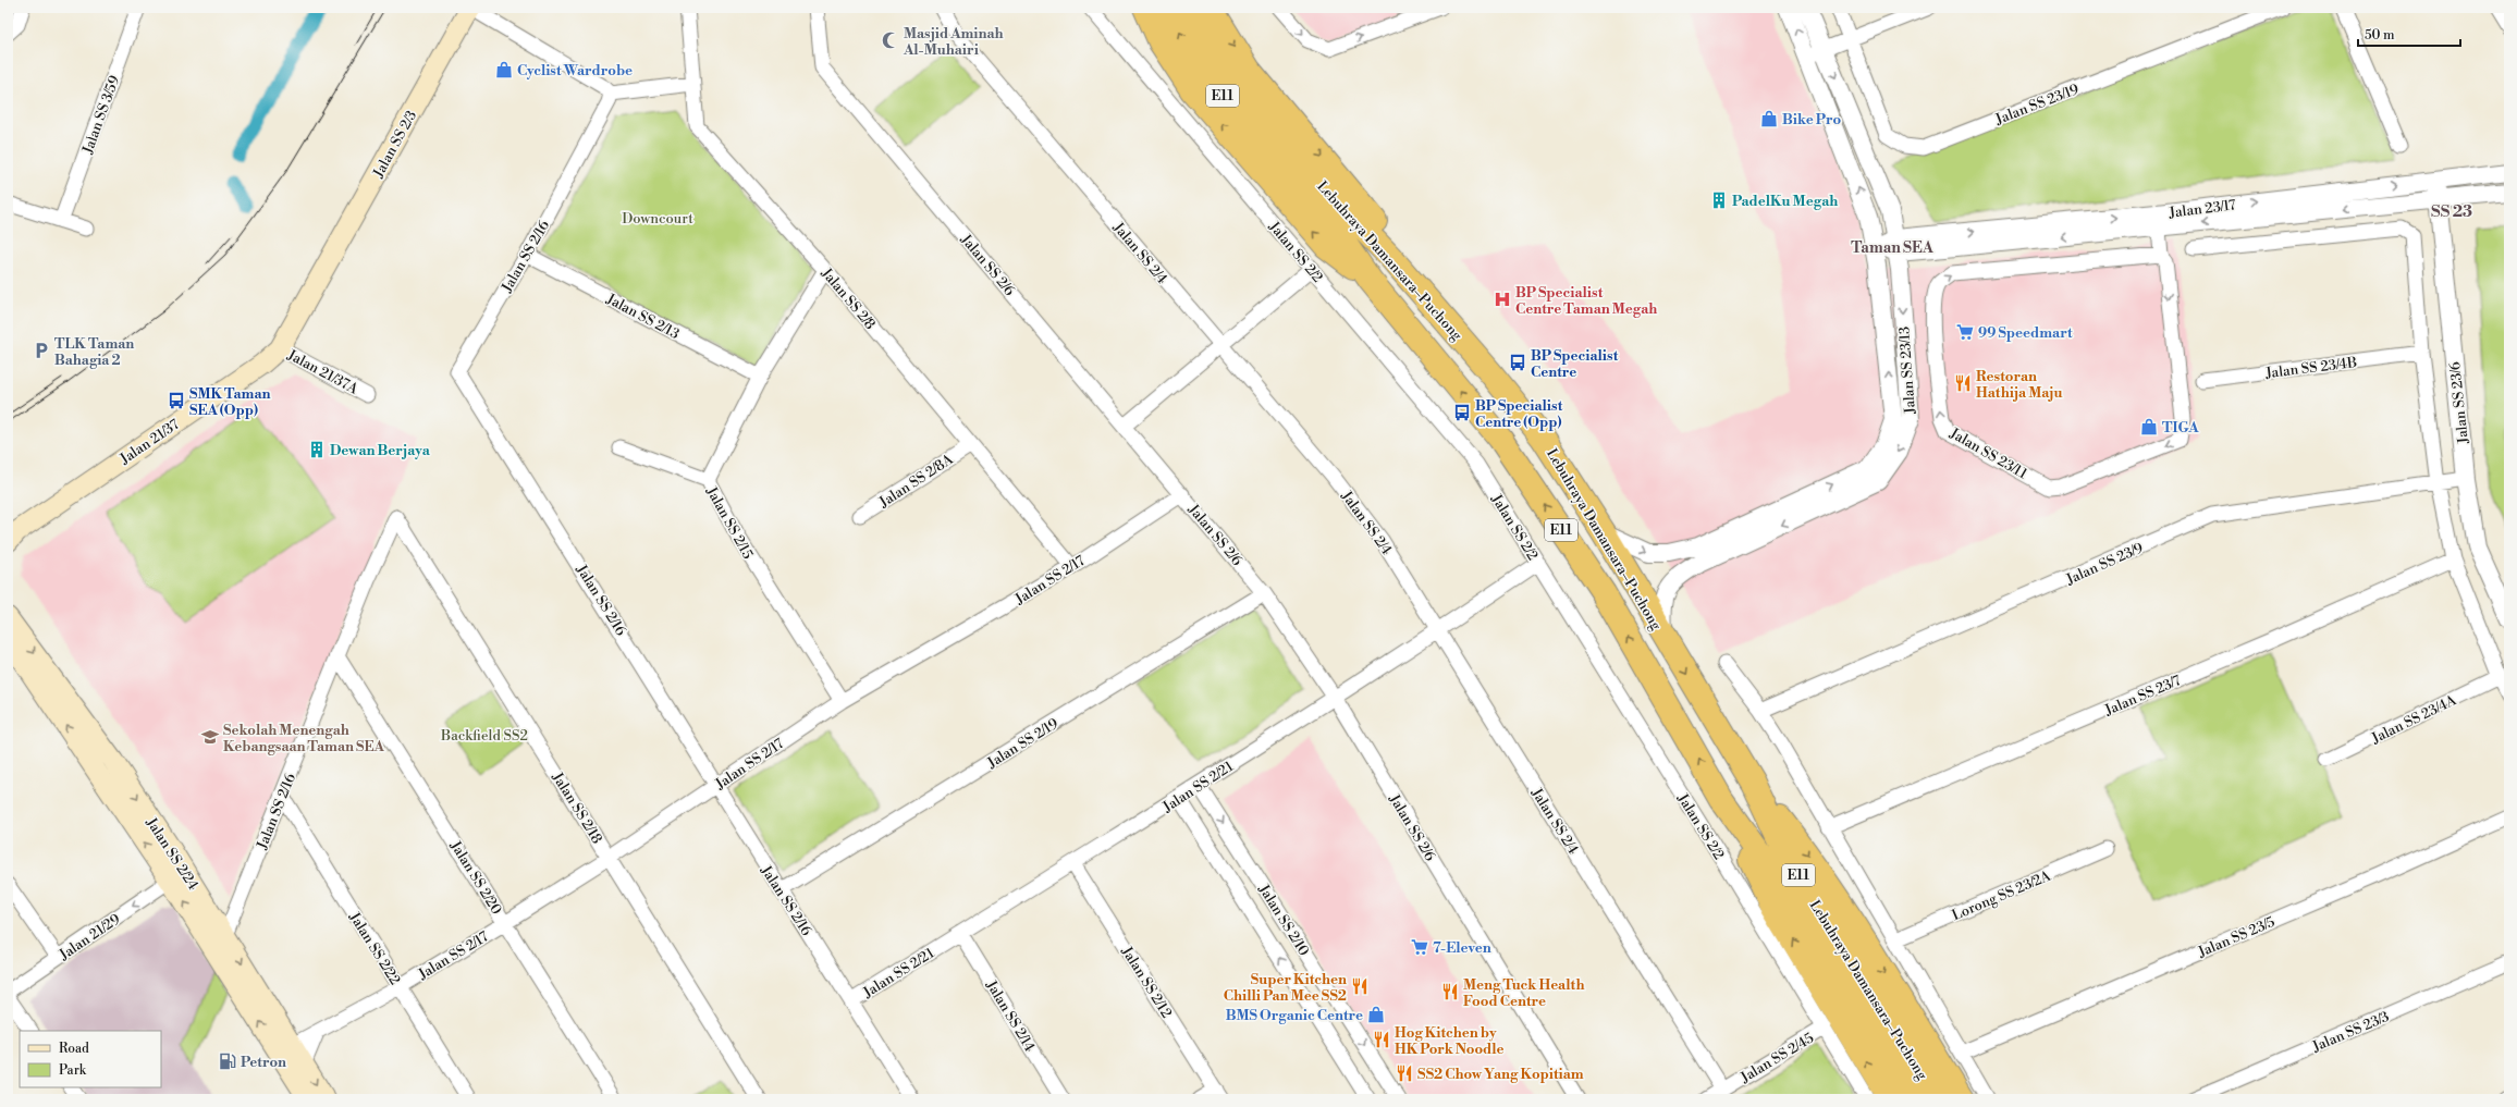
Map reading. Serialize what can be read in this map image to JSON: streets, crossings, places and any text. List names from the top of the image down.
{
  "streets": {
    "highway": ["E11", "Lebuhraya Damansara–Puchong"],
    "main road": ["Jalan SS 2/3", "Jalan 21/37", "Jalan SS 2/24"],
    "street": [
      "Jalan SS 23/19",
      "Jalan SS 3/59",
      "Jalan 23/17",
      "Jalan SS 2/2",
      "Jalan SS 2/4",
      "Jalan SS 2/16",
      "Jalan SS 2/6",
      "Jalan SS 2/8",
      "Jalan SS 2/13",
      "Jalan SS 23/4B",
      "Jalan SS 23/13",
      "Jalan 21/37A",
      "Jalan SS 23/6",
      "Jalan SS 23/11",
      "Jalan SS 2/8A",
      "Jalan SS 2/15",
      "Jalan SS 23/9",
      "Jalan SS 2/17",
      "Jalan SS 23/7",
      "Jalan SS 23/4A",
      "Jalan SS 2/19",
      "Jalan SS 2/21",
      "Jalan SS 2/18",
      "Jalan SS 2/20",
      "Lorong SS 23/2A",
      "Jalan SS 2/10",
      "Jalan 21/29",
      "Jalan SS 23/5",
      "Jalan SS 2/22",
      "Jalan SS 2/12",
      "Jalan SS 2/14",
      "Jalan SS 23/3",
      "Jalan SS 2/45"
    ]
  },
  "crossings": [
    ["Jalan SS 2/3", "Jalan 21/37"],
    ["Jalan 23/17", "Jalan SS 23/13"],
    ["Jalan 23/17", "Jalan SS 23/6"],
    ["Jalan 23/17", "Jalan SS 23/11"],
    ["Jalan SS 2/2", "Jalan SS 2/21"],
    ["Jalan SS 2/2", "Jalan SS 2/45"],
    ["Jalan SS 2/4", "Jalan SS 2/21"],
    ["Jalan SS 2/4", "Jalan SS 2/45"],
    ["Jalan SS 2/16", "Jalan SS 2/13"],
    ["Jalan SS 2/16", "Jalan SS 2/17"],
    ["Jalan SS 2/16", "Jalan SS 2/19"],
    ["Jalan SS 2/16", "Jalan SS 2/21"],
    ["Jalan SS 2/16", "Jalan SS 2/18"],
    ["Jalan SS 2/16", "Jalan SS 2/24"],
    ["Jalan SS 2/16", "Jalan SS 2/20"],
    ["Jalan SS 2/16", "Jalan SS 2/22"],
    ["Lebuhraya Damansara–Puchong", "Jalan SS 23/13"],
    ["Jalan SS 2/6", "Jalan SS 2/17"],
    ["Jalan SS 2/6", "Jalan SS 2/19"],
    ["Jalan SS 2/6", "Jalan SS 2/21"],
    ["Jalan SS 2/8", "Jalan SS 2/8A"],
    ["Jalan SS 2/8", "Jalan SS 2/15"],
    ["Jalan SS 2/8", "Jalan SS 2/17"],
    ["Jalan SS 2/13", "Jalan SS 2/15"],
    ["Jalan 21/37A", "Jalan 21/37"],
    ["Jalan SS 23/6", "Jalan SS 23/9"],
    ["Jalan SS 2/15", "Jalan SS 2/17"],
    ["Jalan SS 2/17", "Jalan SS 2/18"],
    ["Jalan SS 2/17", "Jalan SS 2/24"],
    ["Jalan SS 2/17", "Jalan SS 2/20"],
    ["Jalan SS 2/17", "Jalan SS 2/22"],
    ["Jalan SS 2/21", "Jalan SS 2/10"],
    ["Jalan SS 2/21", "Jalan SS 2/12"],
    ["Jalan SS 2/21", "Jalan SS 2/14"],
    ["Jalan SS 2/24", "Jalan 21/29"]
  ],
  "one_way": ["Jalan 21/29"],
  "districts": ["SS 23", "Taman SEA"],
  "parks": ["Downcourt", "Backfield SS2"],
  "places": {
    "mosque": ["Masjid Aminah Al-Muhairi"],
    "shop": [
      "Cyclist Wardrobe",
      "Bike Pro",
      "TIGA",
      "BMS Organic Centre"
    ],
    "building": ["PadelKu Megah", "Dewan Berjaya"],
    "hospital": ["BP Specialist Centre Taman Megah"],
    "supermarket": ["99 Speedmart", "7-Eleven"],
    "parking": ["TLK Taman Bahagia 2"],
    "bus stop": ["BP Specialist Centre", "SMK Taman SEA (Opp)", "BP Specialist Centre (Opp)"],
    "restaurant": [
      "Restoran Hathija Maju",
      "Super Kitchen Chilli Pan Mee SS2",
      "Meng Tuck Health Food Centre",
      "Hog Kitchen by HK Pork Noodle",
      "SS2 Chow Yang Kopitiam"
    ],
    "school or university": ["Sekolah Menengah Kebangsaan Taman SEA"],
    "fuel station": ["Petron"]
  },
  "legend": ["Road", "Park"],
  "scale_bar": "50 m"
}
